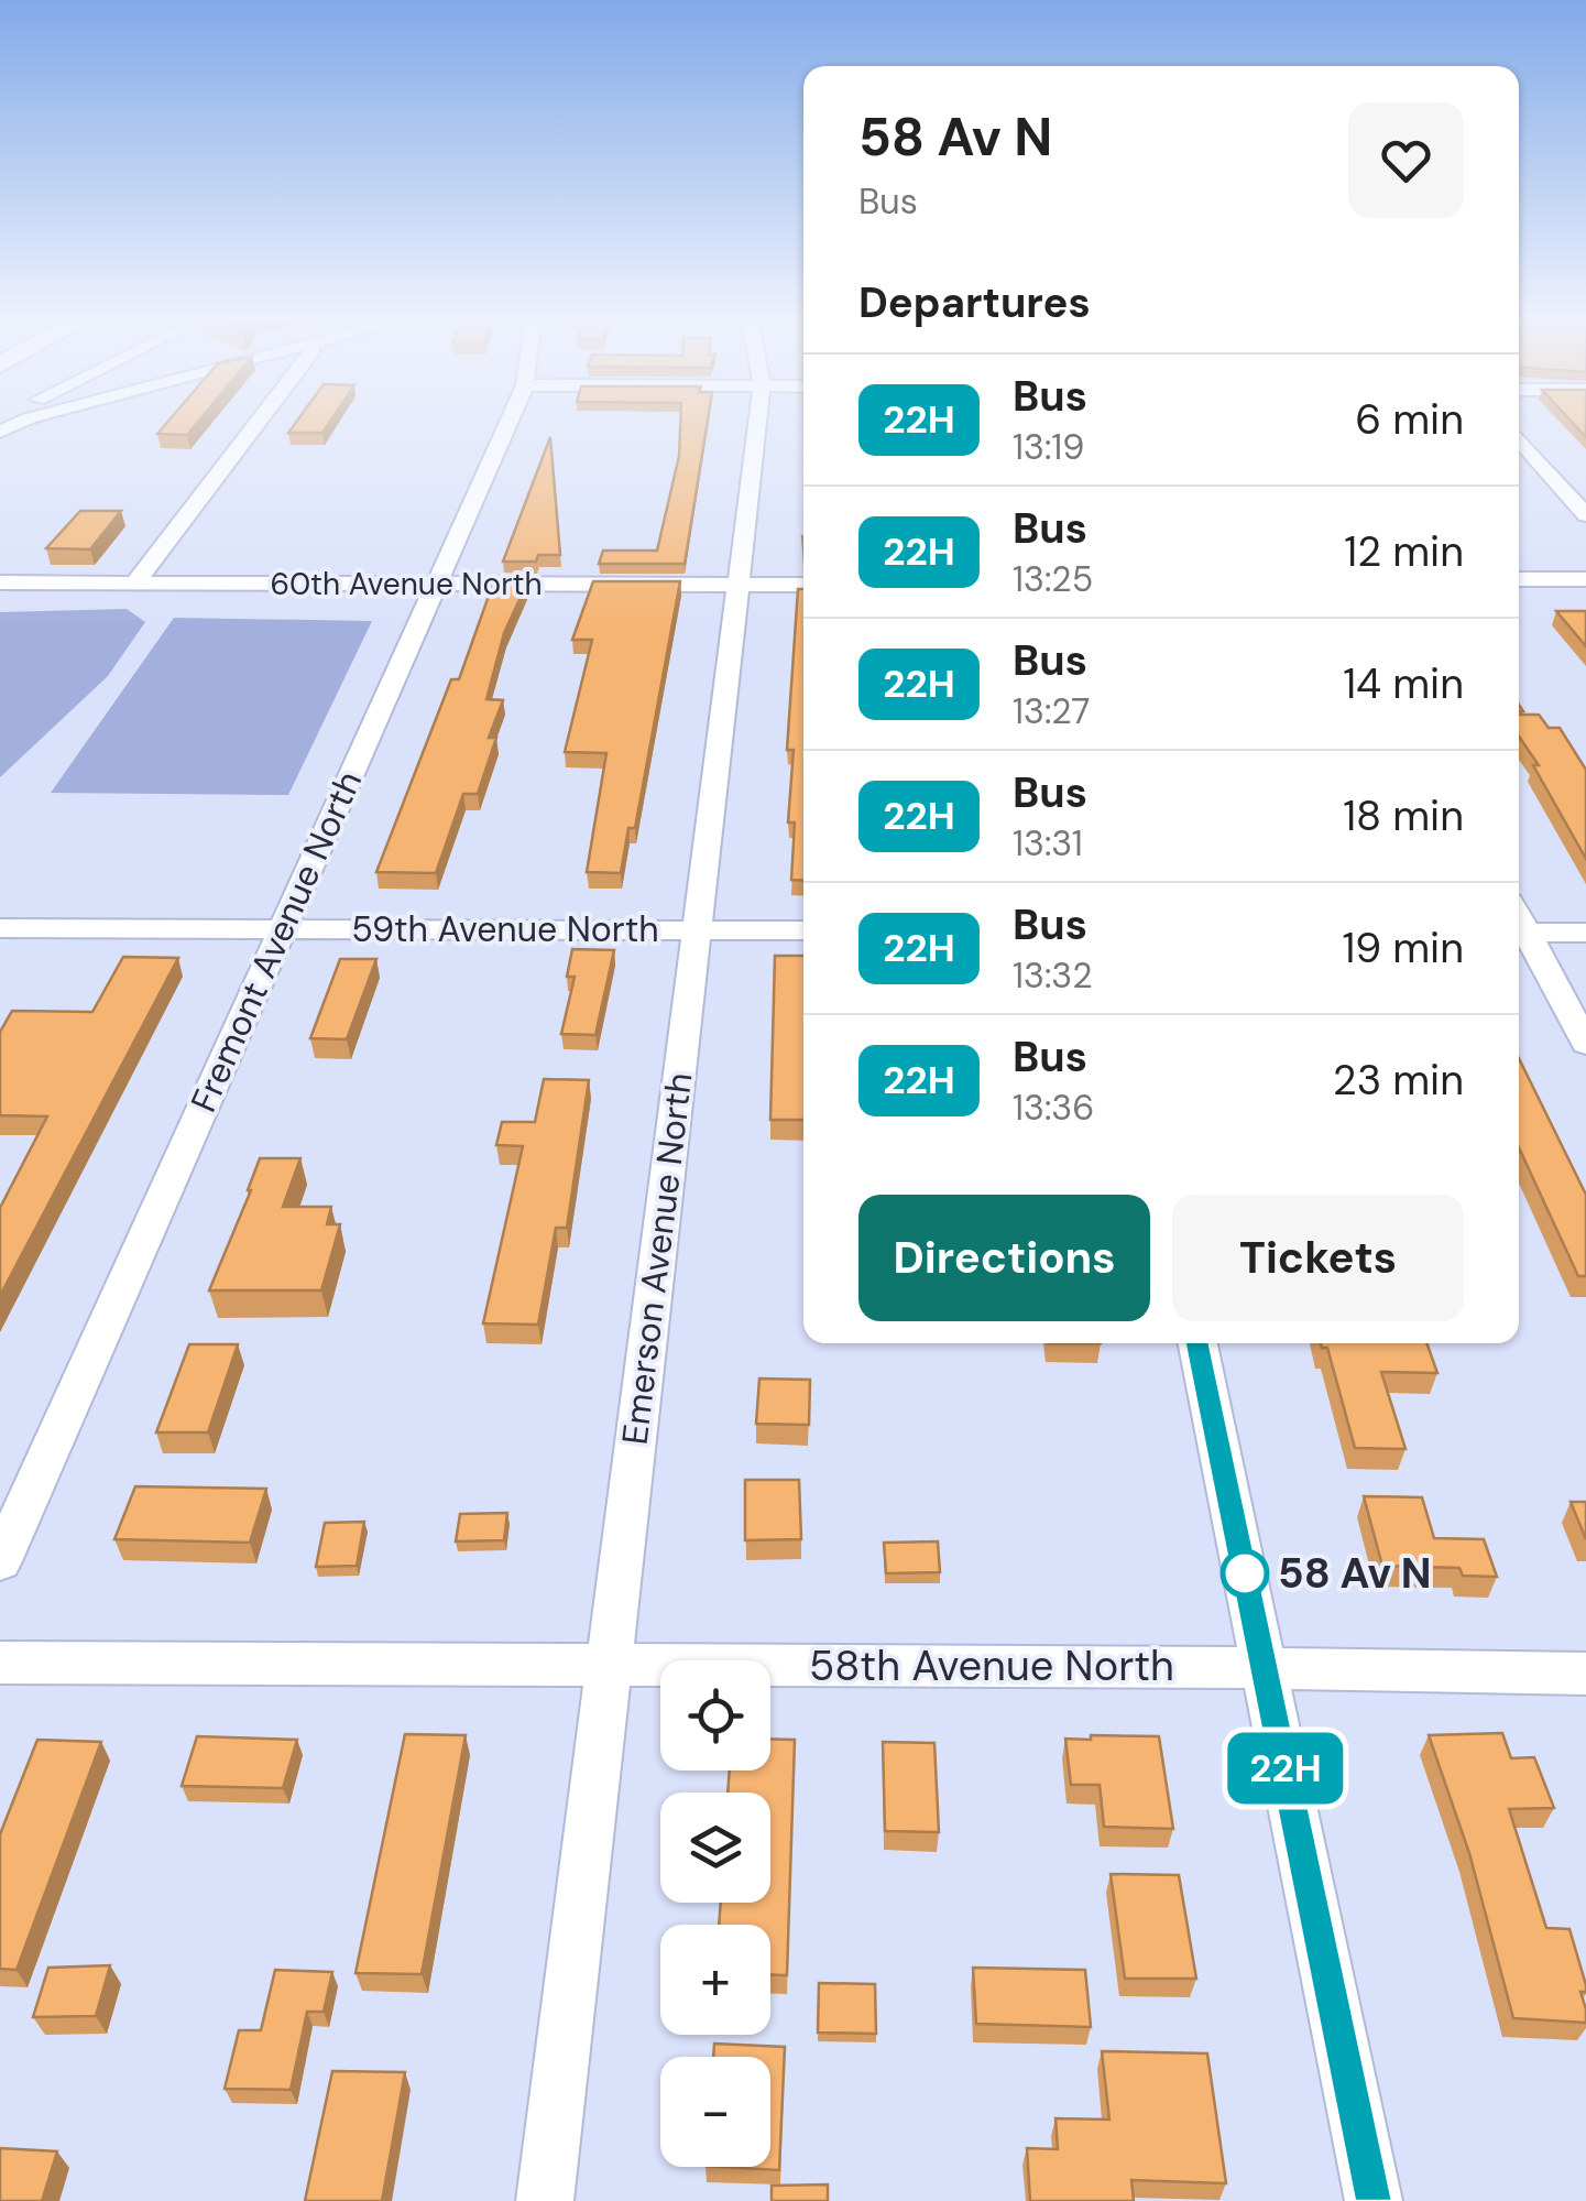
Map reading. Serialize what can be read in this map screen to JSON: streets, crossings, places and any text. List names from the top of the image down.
{
  "streets": {
    "street": [
      "60th Avenue North",
      "59th Avenue North",
      "Fremont Avenue North",
      "Emerson Avenue North",
      "58th Avenue North"
    ]
  },
  "crossings": [
    ["60th Avenue North", "Fremont Avenue North"],
    ["60th Avenue North", "Emerson Avenue North"],
    ["59th Avenue North", "Fremont Avenue North"],
    ["59th Avenue North", "Emerson Avenue North"],
    ["Emerson Avenue North", "58th Avenue North"]
  ],
  "places": ["58 Av N"],
  "lines": ["bus line 22H"],
  "page": {
    "on_map": "22H",
    "heading": [
      ["58 Av N", "Bus"],
      "Departures"
    ],
    "list": [
      {
        "mark": "22H",
        "name": "Bus",
        "note": "13:19",
        "value": "6 min"
      },
      {
        "mark": "22H",
        "name": "Bus",
        "note": "13:25",
        "value": "12 min"
      },
      {
        "mark": "22H",
        "name": "Bus",
        "note": "13:27",
        "value": "14 min"
      },
      {
        "mark": "22H",
        "name": "Bus",
        "note": "13:31",
        "value": "18 min"
      },
      {
        "mark": "22H",
        "name": "Bus",
        "note": "13:32",
        "value": "19 min"
      },
      {
        "mark": "22H",
        "name": "Bus",
        "note": "13:36",
        "value": "23 min"
      }
    ],
    "buttons": ["Directions", "Tickets"],
    "map_buttons": ["+", "−"]
  }
}
